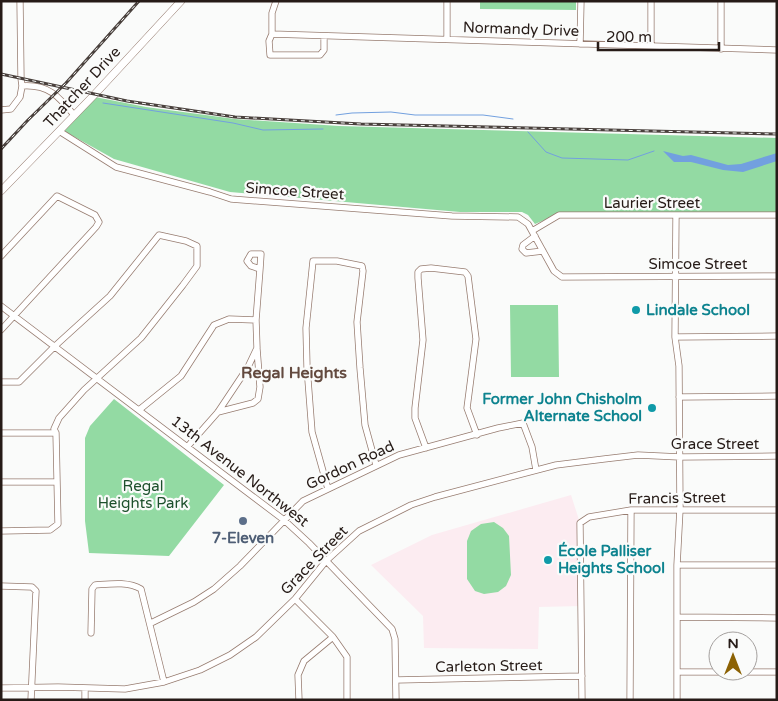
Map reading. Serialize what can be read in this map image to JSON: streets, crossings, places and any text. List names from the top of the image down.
{
  "streets": {
    "main road": ["Thatcher Drive"],
    "street": [
      "Normandy Drive",
      "Simcoe Street",
      "Laurier Street",
      "Grace Street",
      "Gordon Road",
      "13th Avenue Northwest",
      "Francis Street",
      "Carleton Street"
    ]
  },
  "crossings": [
    ["Thatcher Drive", "Simcoe Street"],
    ["Simcoe Street", "Laurier Street"],
    ["Grace Street", "Gordon Road"],
    ["Grace Street", "13th Avenue Northwest"],
    ["Gordon Road", "13th Avenue Northwest"],
    ["13th Avenue Northwest", "Carleton Street"],
    ["Francis Street", "Carleton Street"]
  ],
  "districts": ["Regal Heights"],
  "parks": ["Regal Heights Park"],
  "places": [
    "Lindale School",
    "Former John Chisholm Alternate School",
    "7-Eleven",
    "École Palliser Heights School"
  ],
  "scale_bar": "200 m",
  "north": "top"
}
